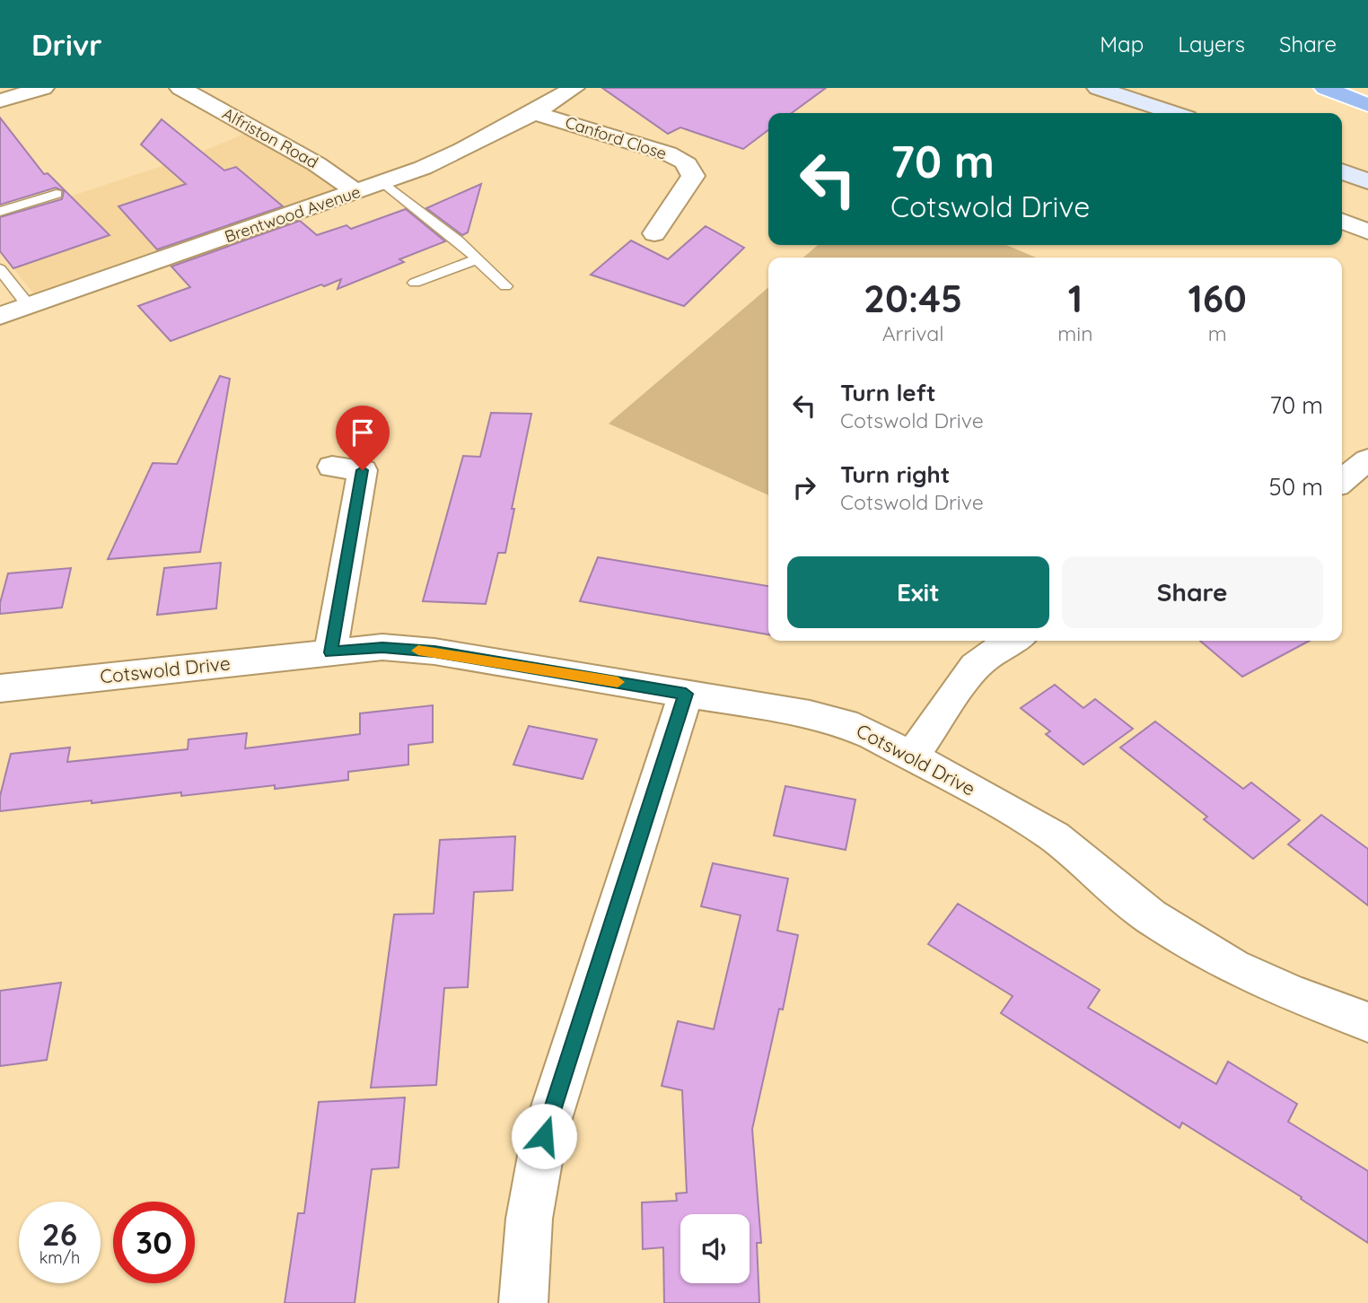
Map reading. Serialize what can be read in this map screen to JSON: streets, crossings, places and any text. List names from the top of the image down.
{
  "streets": {
    "street": [
      "Alfriston Road",
      "Canford Close",
      "Brentwood Avenue",
      "Cotswold Drive"
    ]
  },
  "crossings": [
    ["Alfriston Road", "Brentwood Avenue"],
    ["Canford Close", "Brentwood Avenue"]
  ],
  "page": {
    "header": "Drivr",
    "nav": ["Map", "Layers", "Share"],
    "turn": ["70 m", "Cotswold Drive"],
    "eta": [
      "20:45",
      "Arrival",
      "1",
      "min",
      "160",
      "m"
    ],
    "list": [
      {
        "name": "Turn left",
        "note": "Cotswold Drive",
        "value": "70 m"
      },
      {
        "name": "Turn right",
        "note": "Cotswold Drive",
        "value": "50 m"
      }
    ],
    "buttons": ["Exit", "Share"],
    "speed": "26 km/h",
    "limit": "30"
  }
}
